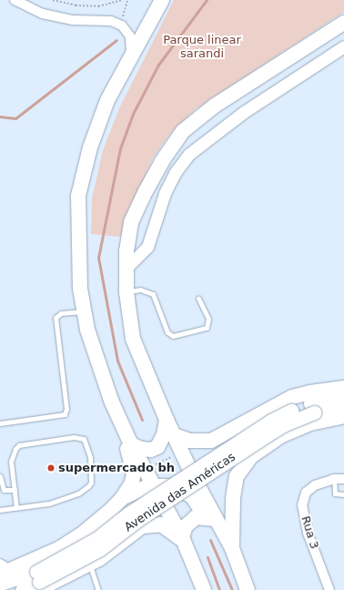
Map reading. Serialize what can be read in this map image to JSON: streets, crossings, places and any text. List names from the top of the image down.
{
  "streets": {
    "street": ["Rua 3"]
  },
  "parks": ["Parque linear sarandi"],
  "places": ["supermercado bh"]
}
